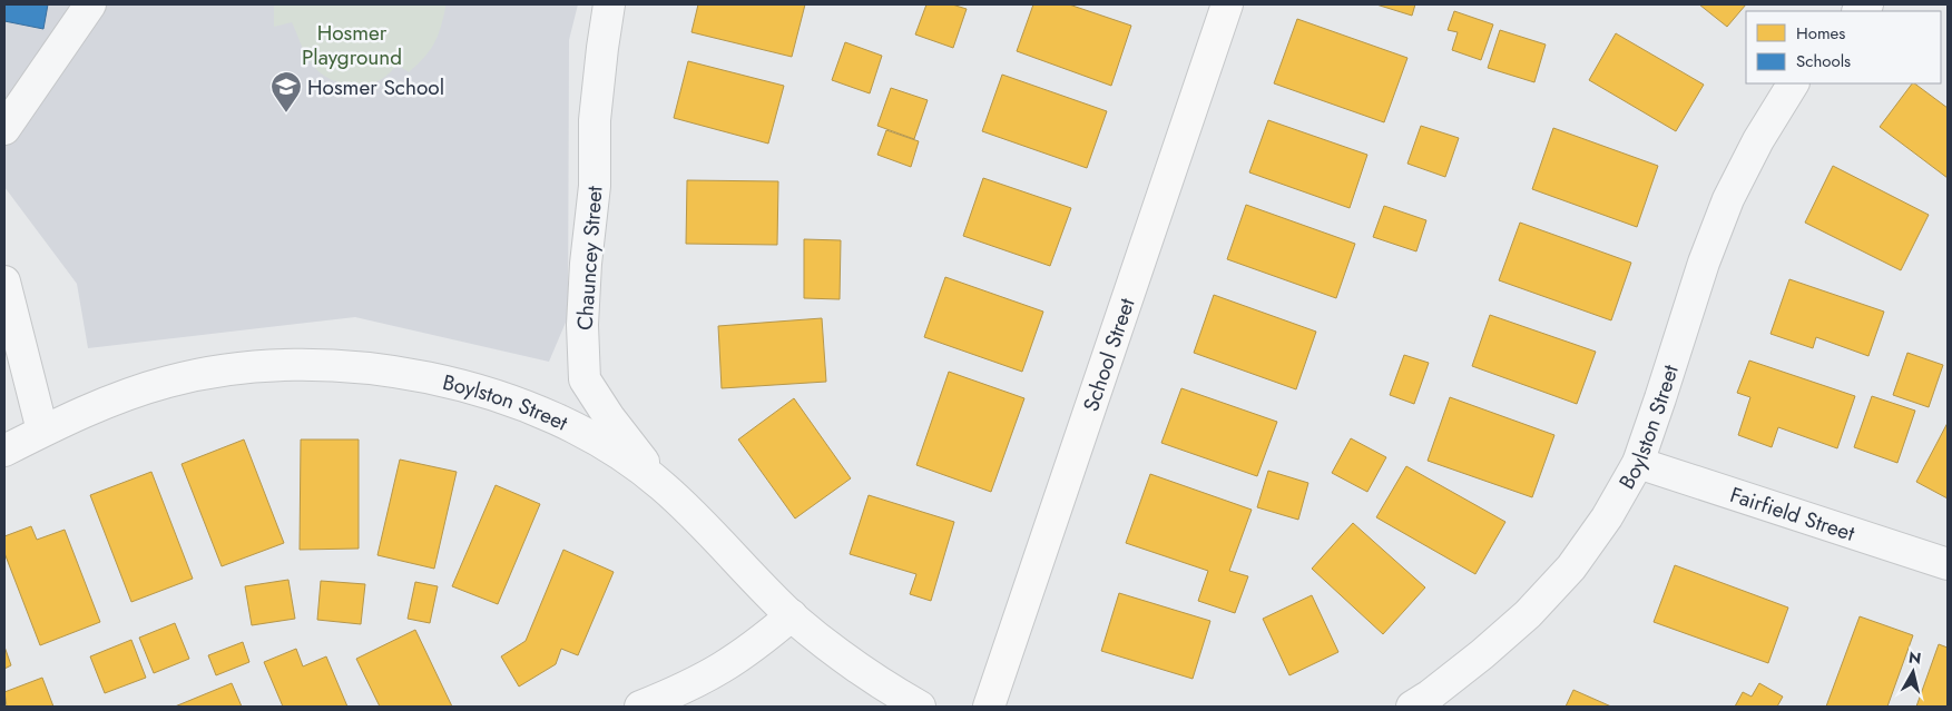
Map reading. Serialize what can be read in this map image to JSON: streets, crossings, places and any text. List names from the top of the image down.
{
  "streets": {
    "street": [
      "Chauncey Street",
      "School Street",
      "Boylston Street",
      "Fairfield Street"
    ]
  },
  "crossings": [
    ["Chauncey Street", "Boylston Street"],
    ["Boylston Street", "Fairfield Street"]
  ],
  "parks": ["Hosmer Playground"],
  "places": {
    "school or university": ["Hosmer School"]
  },
  "legend": ["Homes", "Schools"],
  "north": "top"
}
